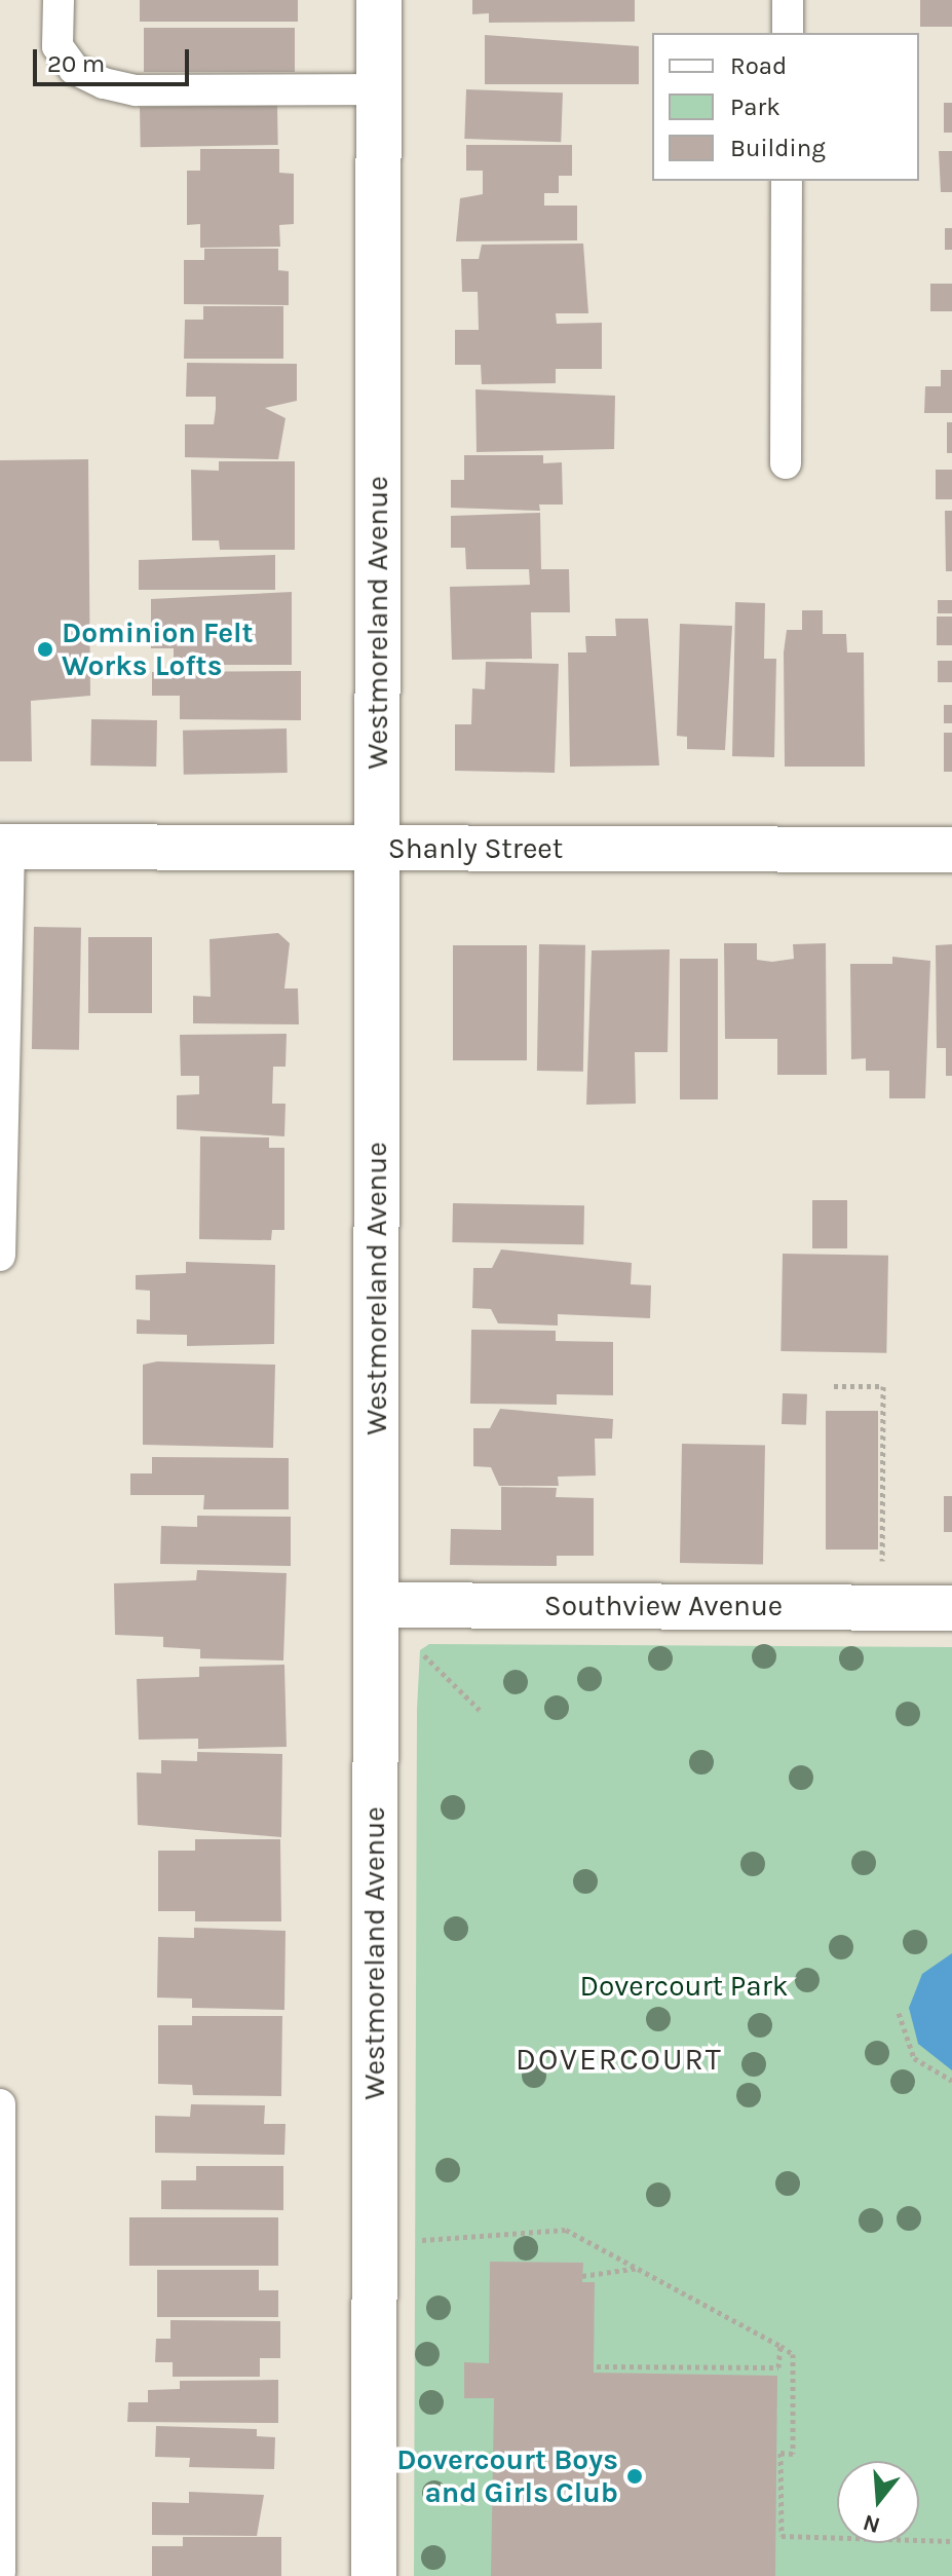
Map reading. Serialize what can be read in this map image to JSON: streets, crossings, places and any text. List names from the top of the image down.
{
  "streets": {
    "street": ["Westmoreland Avenue", "Shanly Street", "Southview Avenue"]
  },
  "crossings": [
    ["Westmoreland Avenue", "Shanly Street"],
    ["Westmoreland Avenue", "Southview Avenue"]
  ],
  "districts": ["DOVERCOURT"],
  "parks": ["Dovercourt Park"],
  "places": ["Dominion Felt Works Lofts", "Dovercourt Boys and Girls Club"],
  "legend": ["Road", "Park", "Building"],
  "scale_bar": "20 m",
  "north": "bottom"
}
